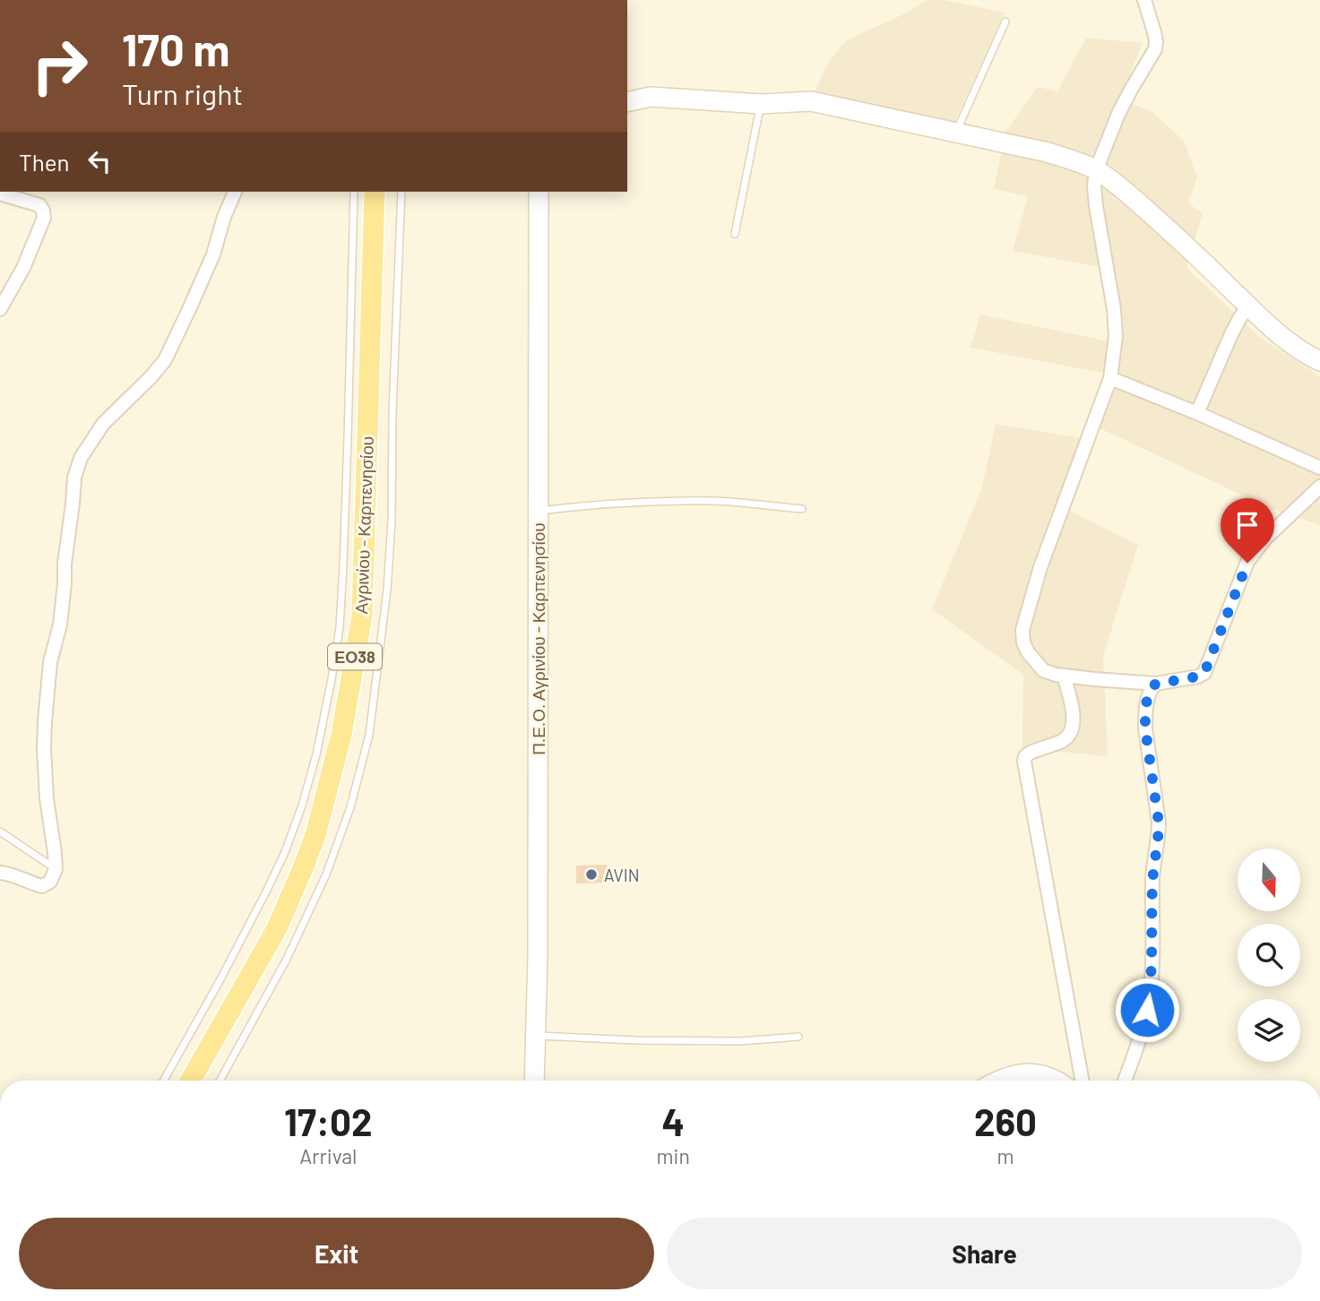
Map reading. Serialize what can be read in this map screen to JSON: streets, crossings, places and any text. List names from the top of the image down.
{
  "streets": {
    "main road": ["Αγρινίου - Καρπενησίου", "Π.Ε.Ο. Αγρινίου - Καρπενησίου", "ΕΟ38"]
  },
  "places": ["AVIN"],
  "north": "bottom",
  "page": {
    "turn": ["170 m", "Turn right"],
    "then": "Then",
    "eta": [
      "17:02",
      "Arrival",
      "4",
      "min",
      "260",
      "m"
    ],
    "buttons": ["Exit", "Share"]
  }
}
